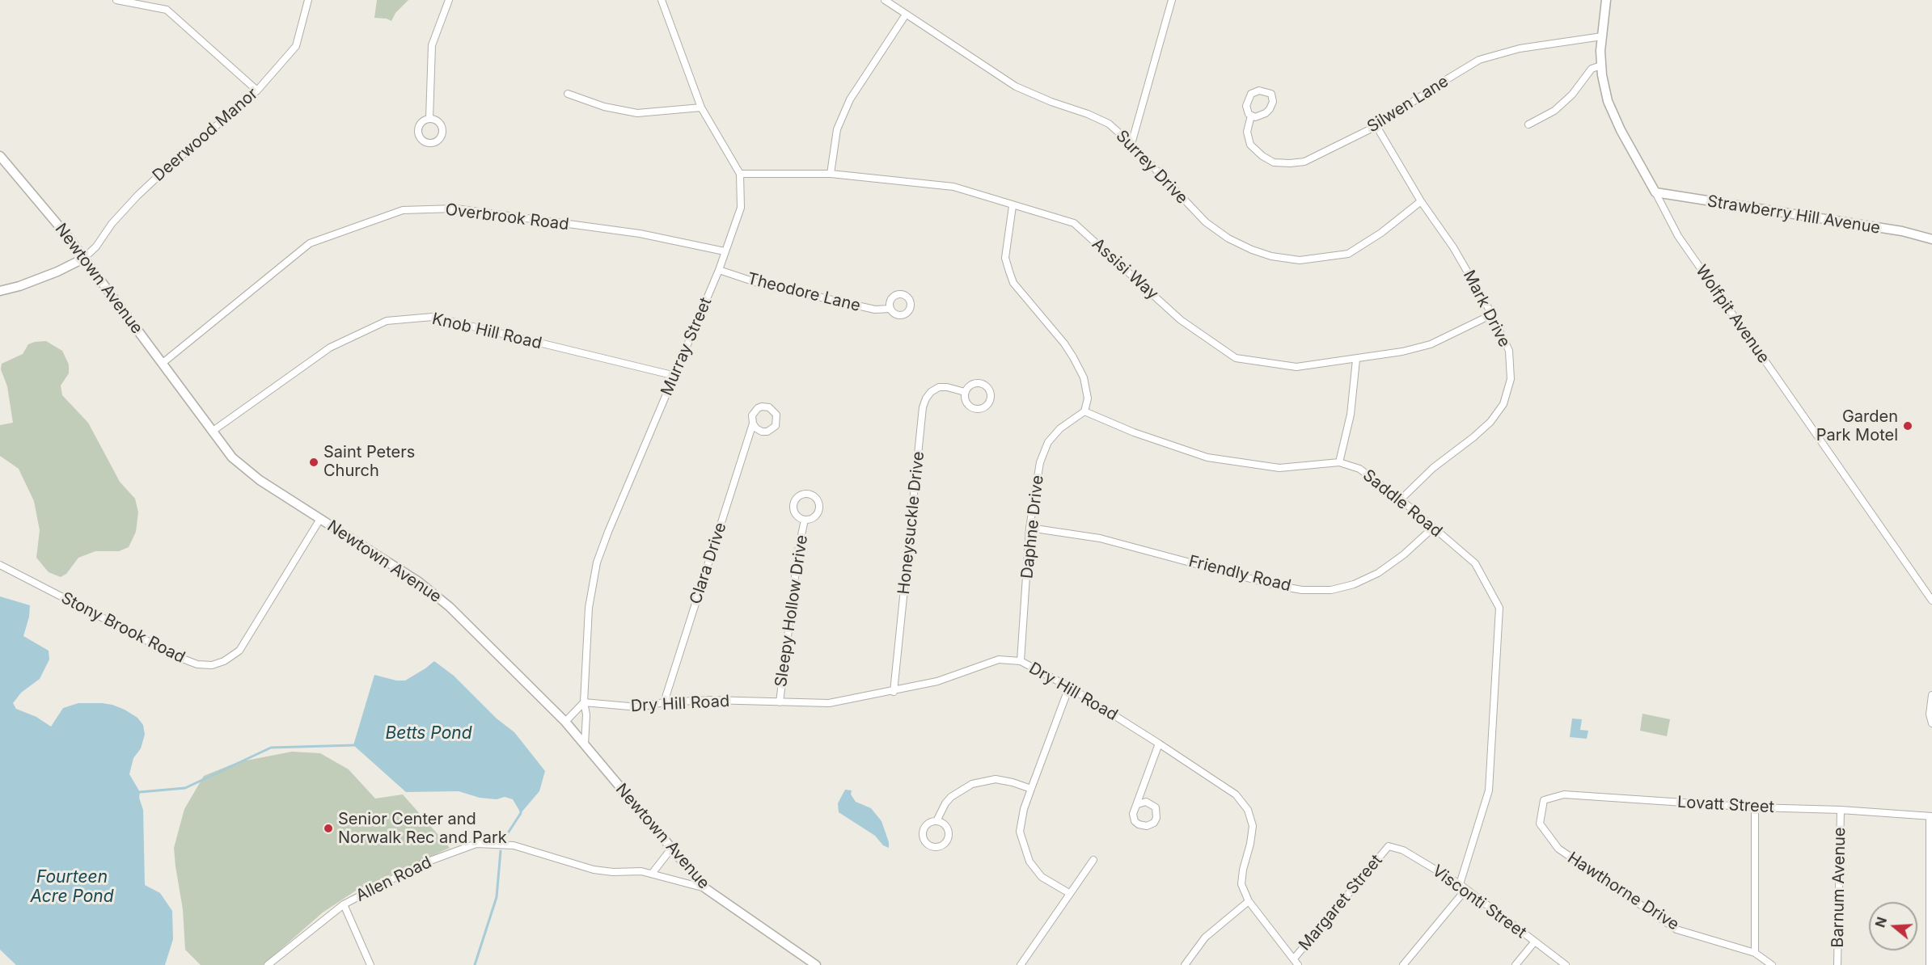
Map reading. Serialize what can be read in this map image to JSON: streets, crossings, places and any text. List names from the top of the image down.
{
  "streets": {
    "main road": ["Strawberry Hill Avenue", "Newtown Avenue", "Wolfpit Avenue"],
    "street": [
      "Silwen Lane",
      "Deerwood Manor",
      "Surrey Drive",
      "Overbrook Road",
      "Assisi Way",
      "Theodore Lane",
      "Mark Drive",
      "Knob Hill Road",
      "Murray Street",
      "Saddle Road",
      "Honeysuckle Drive",
      "Daphne Drive",
      "Clara Drive",
      "Friendly Road",
      "Sleepy Hollow Drive",
      "Stony Brook Road",
      "Dry Hill Road",
      "Lovatt Street",
      "Allen Road",
      "Barnum Avenue",
      "Hawthorne Drive",
      "Visconti Street",
      "Margaret Street"
    ]
  },
  "crossings": [
    ["Silwen Lane", "Mark Drive"],
    ["Silwen Lane", "Wolfpit Avenue"],
    ["Deerwood Manor", "Newtown Avenue"],
    ["Surrey Drive", "Mark Drive"],
    ["Strawberry Hill Avenue", "Wolfpit Avenue"],
    ["Overbrook Road", "Newtown Avenue"],
    ["Overbrook Road", "Murray Street"],
    ["Assisi Way", "Mark Drive"],
    ["Assisi Way", "Murray Street"],
    ["Newtown Avenue", "Knob Hill Road"],
    ["Newtown Avenue", "Murray Street"],
    ["Newtown Avenue", "Stony Brook Road"],
    ["Newtown Avenue", "Allen Road"],
    ["Theodore Lane", "Murray Street"],
    ["Mark Drive", "Saddle Road"],
    ["Knob Hill Road", "Murray Street"],
    ["Murray Street", "Dry Hill Road"],
    ["Saddle Road", "Daphne Drive"],
    ["Saddle Road", "Friendly Road"],
    ["Saddle Road", "Visconti Street"],
    ["Honeysuckle Drive", "Dry Hill Road"],
    ["Daphne Drive", "Friendly Road"],
    ["Daphne Drive", "Dry Hill Road"],
    ["Clara Drive", "Dry Hill Road"],
    ["Sleepy Hollow Drive", "Dry Hill Road"],
    ["Dry Hill Road", "Margaret Street"],
    ["Lovatt Street", "Barnum Avenue"],
    ["Lovatt Street", "Hawthorne Drive"],
    ["Visconti Street", "Margaret Street"]
  ],
  "water": ["Betts Pond", "Fourteen Acre Pond"],
  "places": ["Garden Park Motel", "Saint Peters Church", "Senior Center and Norwalk Rec and Park"],
  "north": "left"
}
